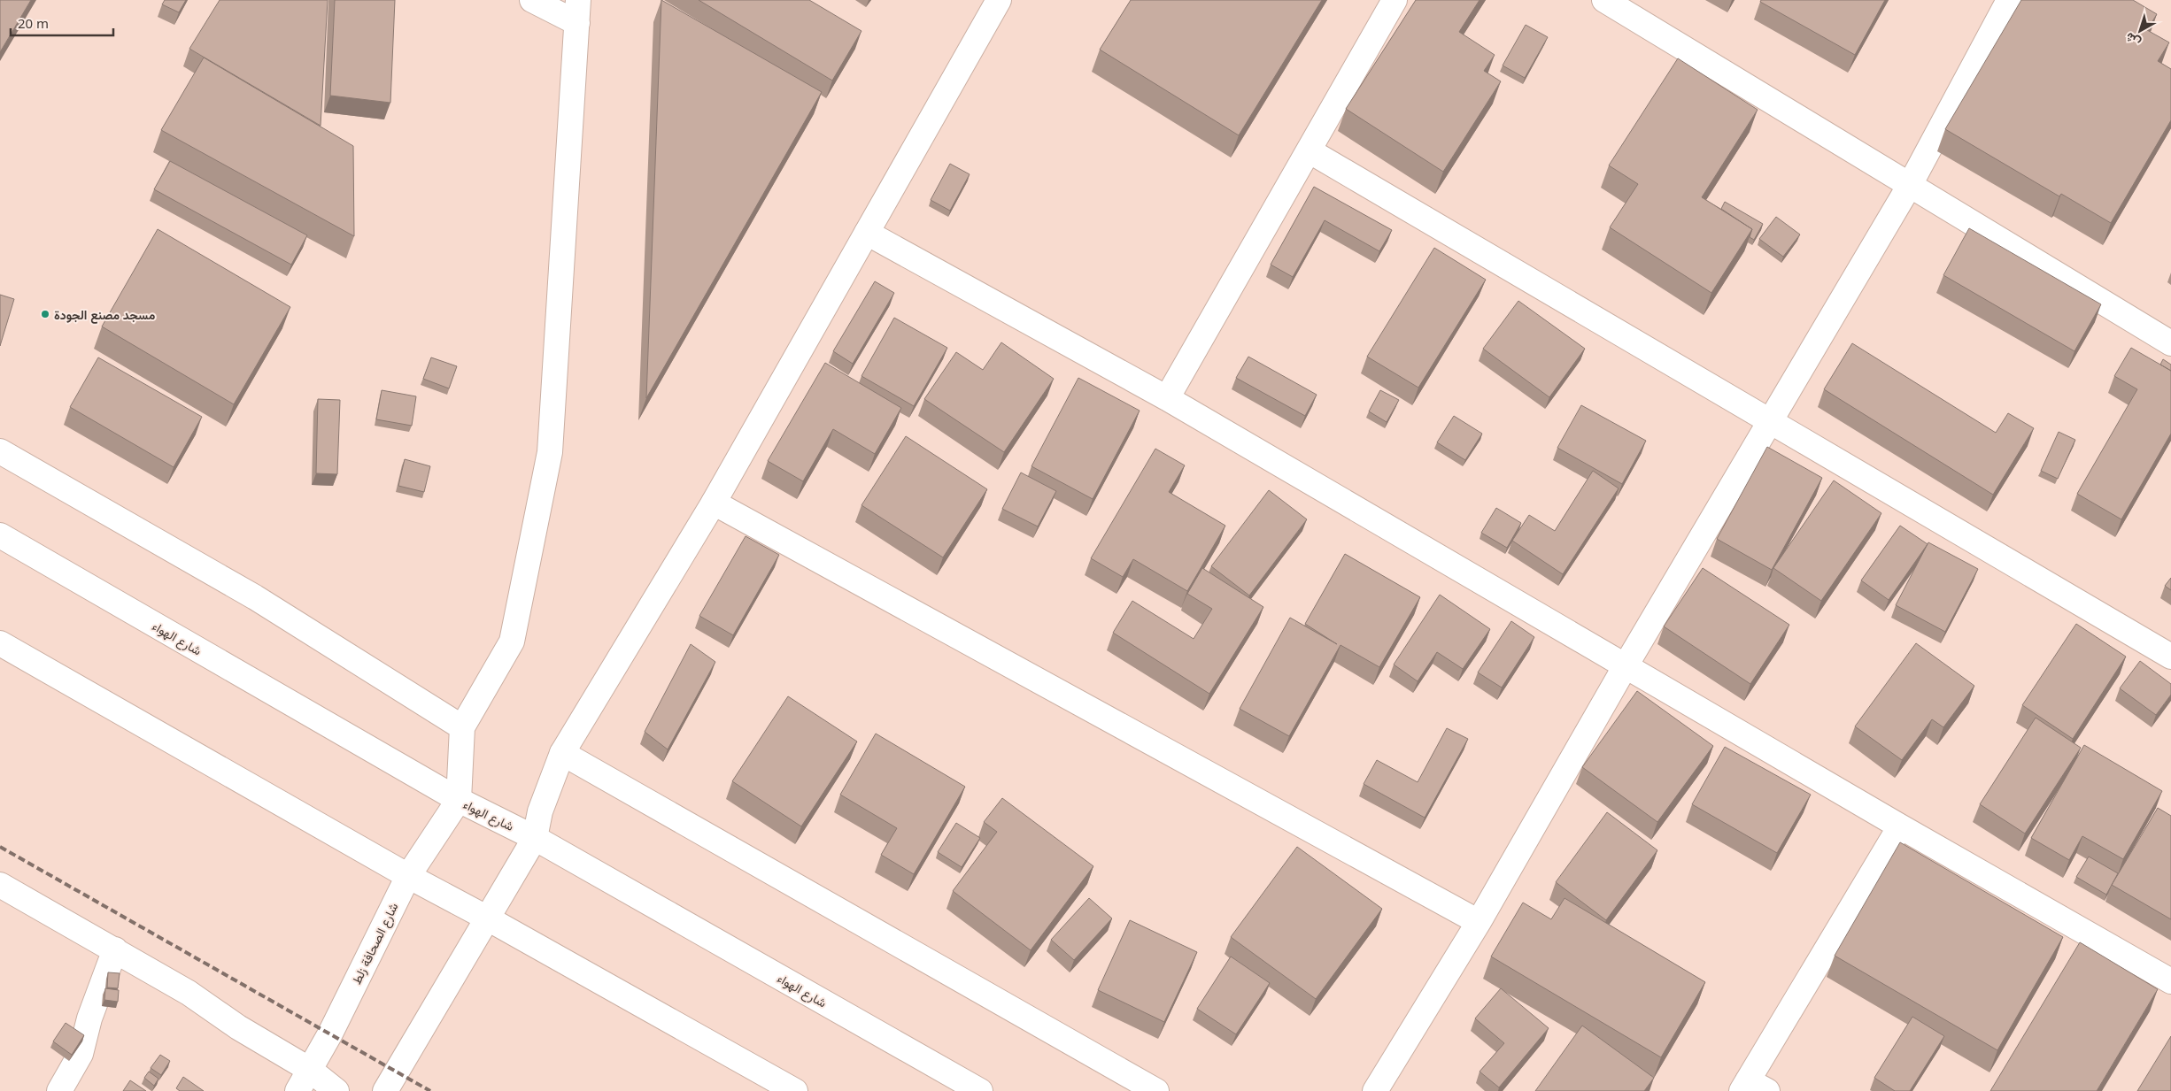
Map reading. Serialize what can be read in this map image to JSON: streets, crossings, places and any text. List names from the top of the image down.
{
  "streets": {
    "main road": ["شارع الهواء", "شارع الصحافة زلط"]
  },
  "crossings": [
    ["شارع الهواء", "شارع الصحافة زلط"]
  ],
  "places": ["مسجد مصنع الجودة"],
  "scale_bar": "20 m",
  "north": "bottom left"
}
